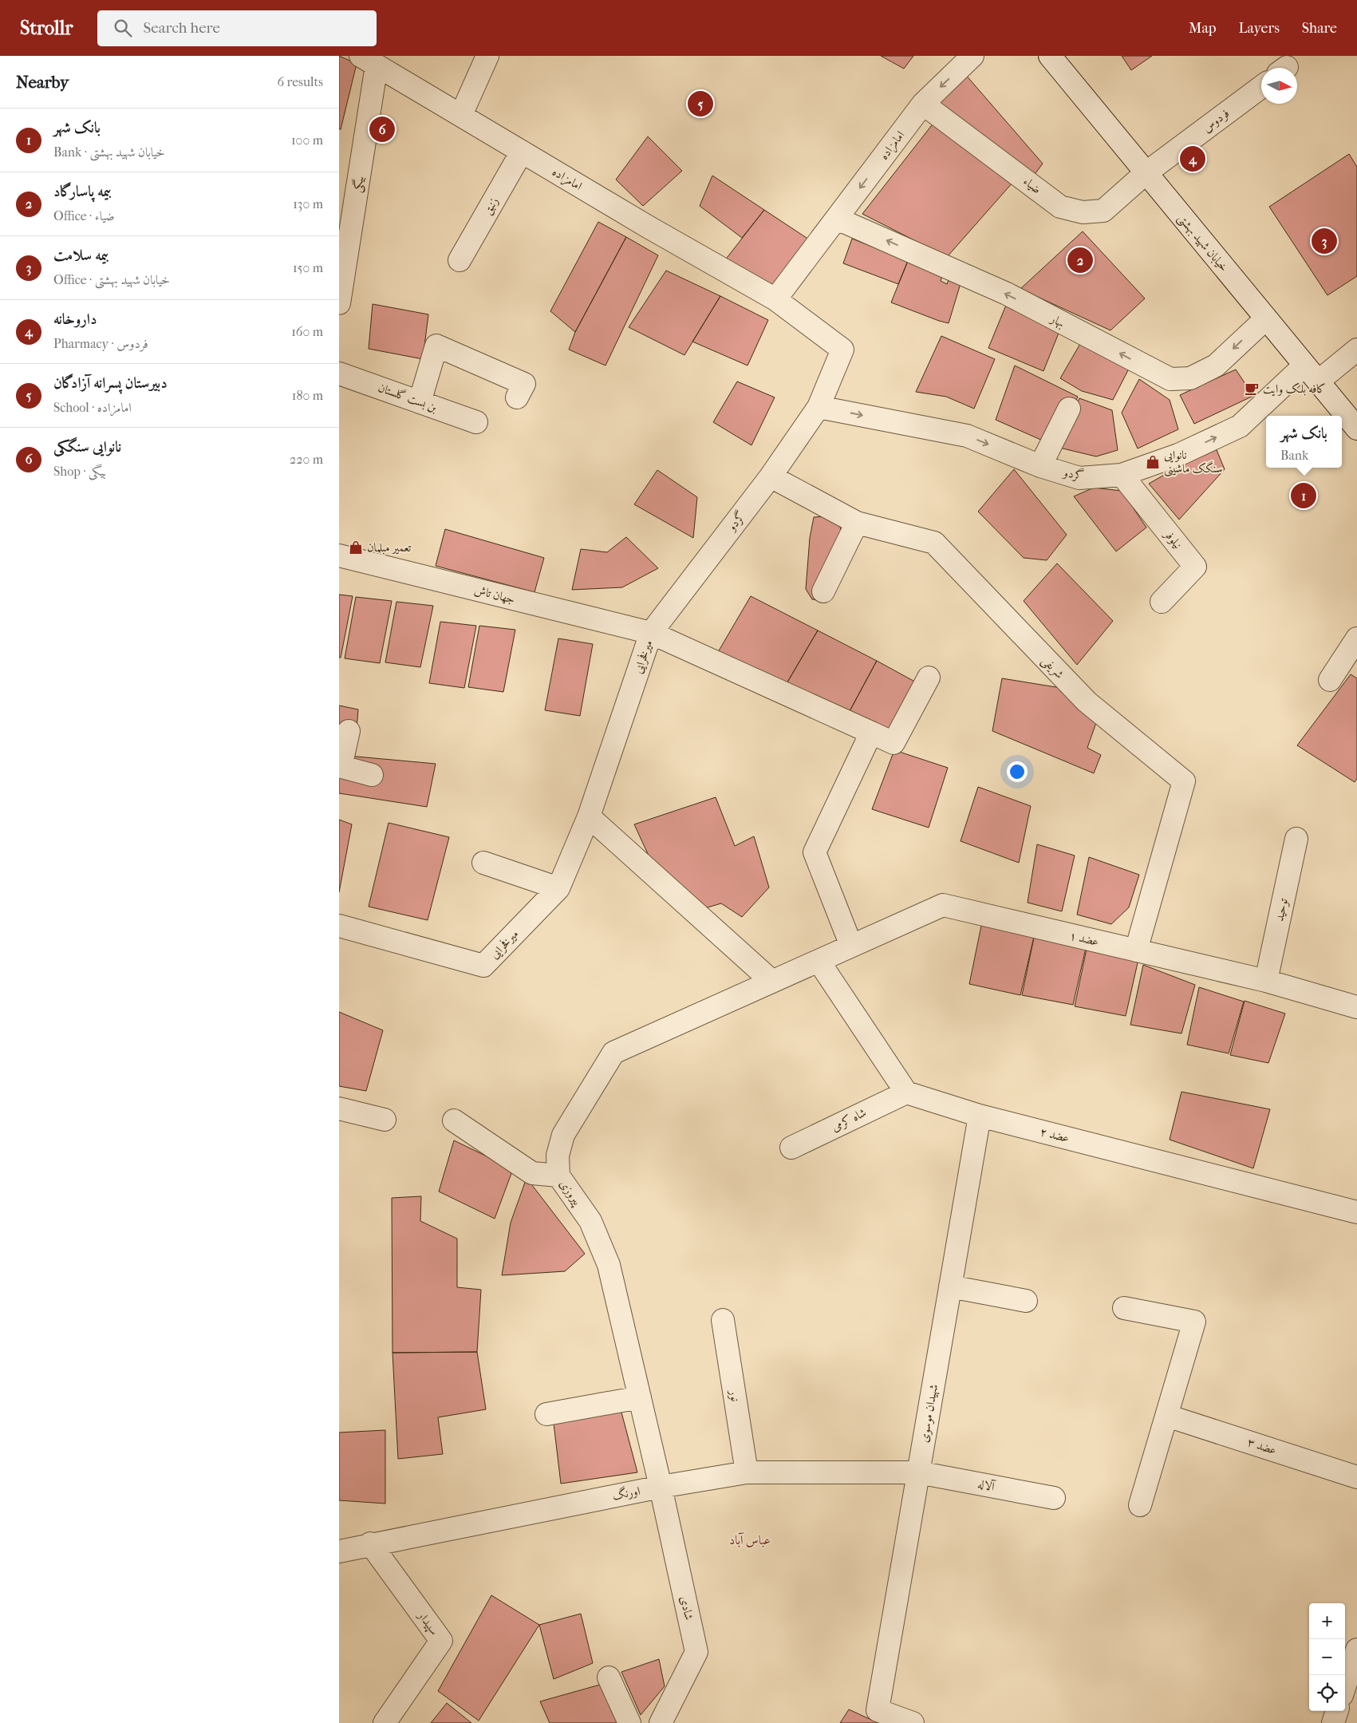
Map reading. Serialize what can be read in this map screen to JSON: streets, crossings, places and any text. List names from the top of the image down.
{
  "streets": {
    "street": [
      "فردوس",
      "امامزاده",
      "بیگی",
      "ضیاء",
      "زنبق",
      "خیابان شهید بهشتی",
      "بهار",
      "بن بست گلستان",
      "گردو",
      "نیلوفر",
      "جهان تاش",
      "میرفخرایی",
      "شریفی",
      "توحید",
      "عضد ۱",
      "شاه کرمی",
      "عضد ۲",
      "پیروزی",
      "نور",
      "شهیدان موسوی",
      "عضد ۳",
      "آلاله",
      "اورنگ",
      "شادی",
      "سپیدار"
    ]
  },
  "crossings": [
    ["فردوس", "ضیاء"],
    ["فردوس", "خیابان شهید بهشتی"],
    ["امامزاده", "بیگی"],
    ["امامزاده", "ضیاء"],
    ["امامزاده", "زنبق"],
    ["امامزاده", "بهار"],
    ["امامزاده", "گردو"],
    ["ضیاء", "خیابان شهید بهشتی"],
    ["خیابان شهید بهشتی", "بهار"],
    ["خیابان شهید بهشتی", "گردو"],
    ["گردو", "نیلوفر"],
    ["گردو", "جهان تاش"],
    ["گردو", "میرفخرایی"],
    ["گردو", "شریفی"],
    ["جهان تاش", "میرفخرایی"],
    ["شریفی", "عضد ۱"],
    ["توحید", "عضد ۱"],
    ["عضد ۱", "پیروزی"],
    ["شاه کرمی", "عضد ۲"],
    ["عضد ۲", "شهیدان موسوی"],
    ["پیروزی", "اورنگ"],
    ["پیروزی", "شادی"],
    ["نور", "اورنگ"],
    ["شهیدان موسوی", "آلاله"],
    ["شهیدان موسوی", "اورنگ"],
    ["آلاله", "اورنگ"],
    ["اورنگ", "شادی"],
    ["اورنگ", "سپیدار"]
  ],
  "one_way": ["بهار", "گردو"],
  "districts": ["عباس آباد"],
  "places": {
    "cafe": ["کافه بلک وایت"],
    "shop": ["نانوایی سنگک ماشینی", "تعمیر مبلمان"]
  },
  "north": "right",
  "page": {
    "header": "Strollr",
    "search": "Search here",
    "nav": ["Map", "Layers", "Share"],
    "heading": ["Nearby", "6 results"],
    "pins": [
      "5",
      "6",
      "4",
      "3",
      "2",
      "1"
    ],
    "list": [
      {
        "mark": "1",
        "name": "بانک شهر",
        "note": "Bank · خیابان شهید بهشتی",
        "value": "100 m"
      },
      {
        "mark": "2",
        "name": "بیمه پاسارگاد",
        "note": "Office · ضیاء",
        "value": "130 m"
      },
      {
        "mark": "3",
        "name": "بیمه سلامت",
        "note": "Office · خیابان شهید بهشتی",
        "value": "150 m"
      },
      {
        "mark": "4",
        "name": "داروخانه",
        "note": "Pharmacy · فردوس",
        "value": "160 m"
      },
      {
        "mark": "5",
        "name": "دبیرستان پسرانه آزادگان",
        "note": "School · امامزاده",
        "value": "180 m"
      },
      {
        "mark": "6",
        "name": "نانوایی سنگکی",
        "note": "Shop · بیگی",
        "value": "220 m"
      }
    ],
    "popup": ["بانک شهر", "Bank"],
    "map_buttons": ["+", "−"]
  }
}
